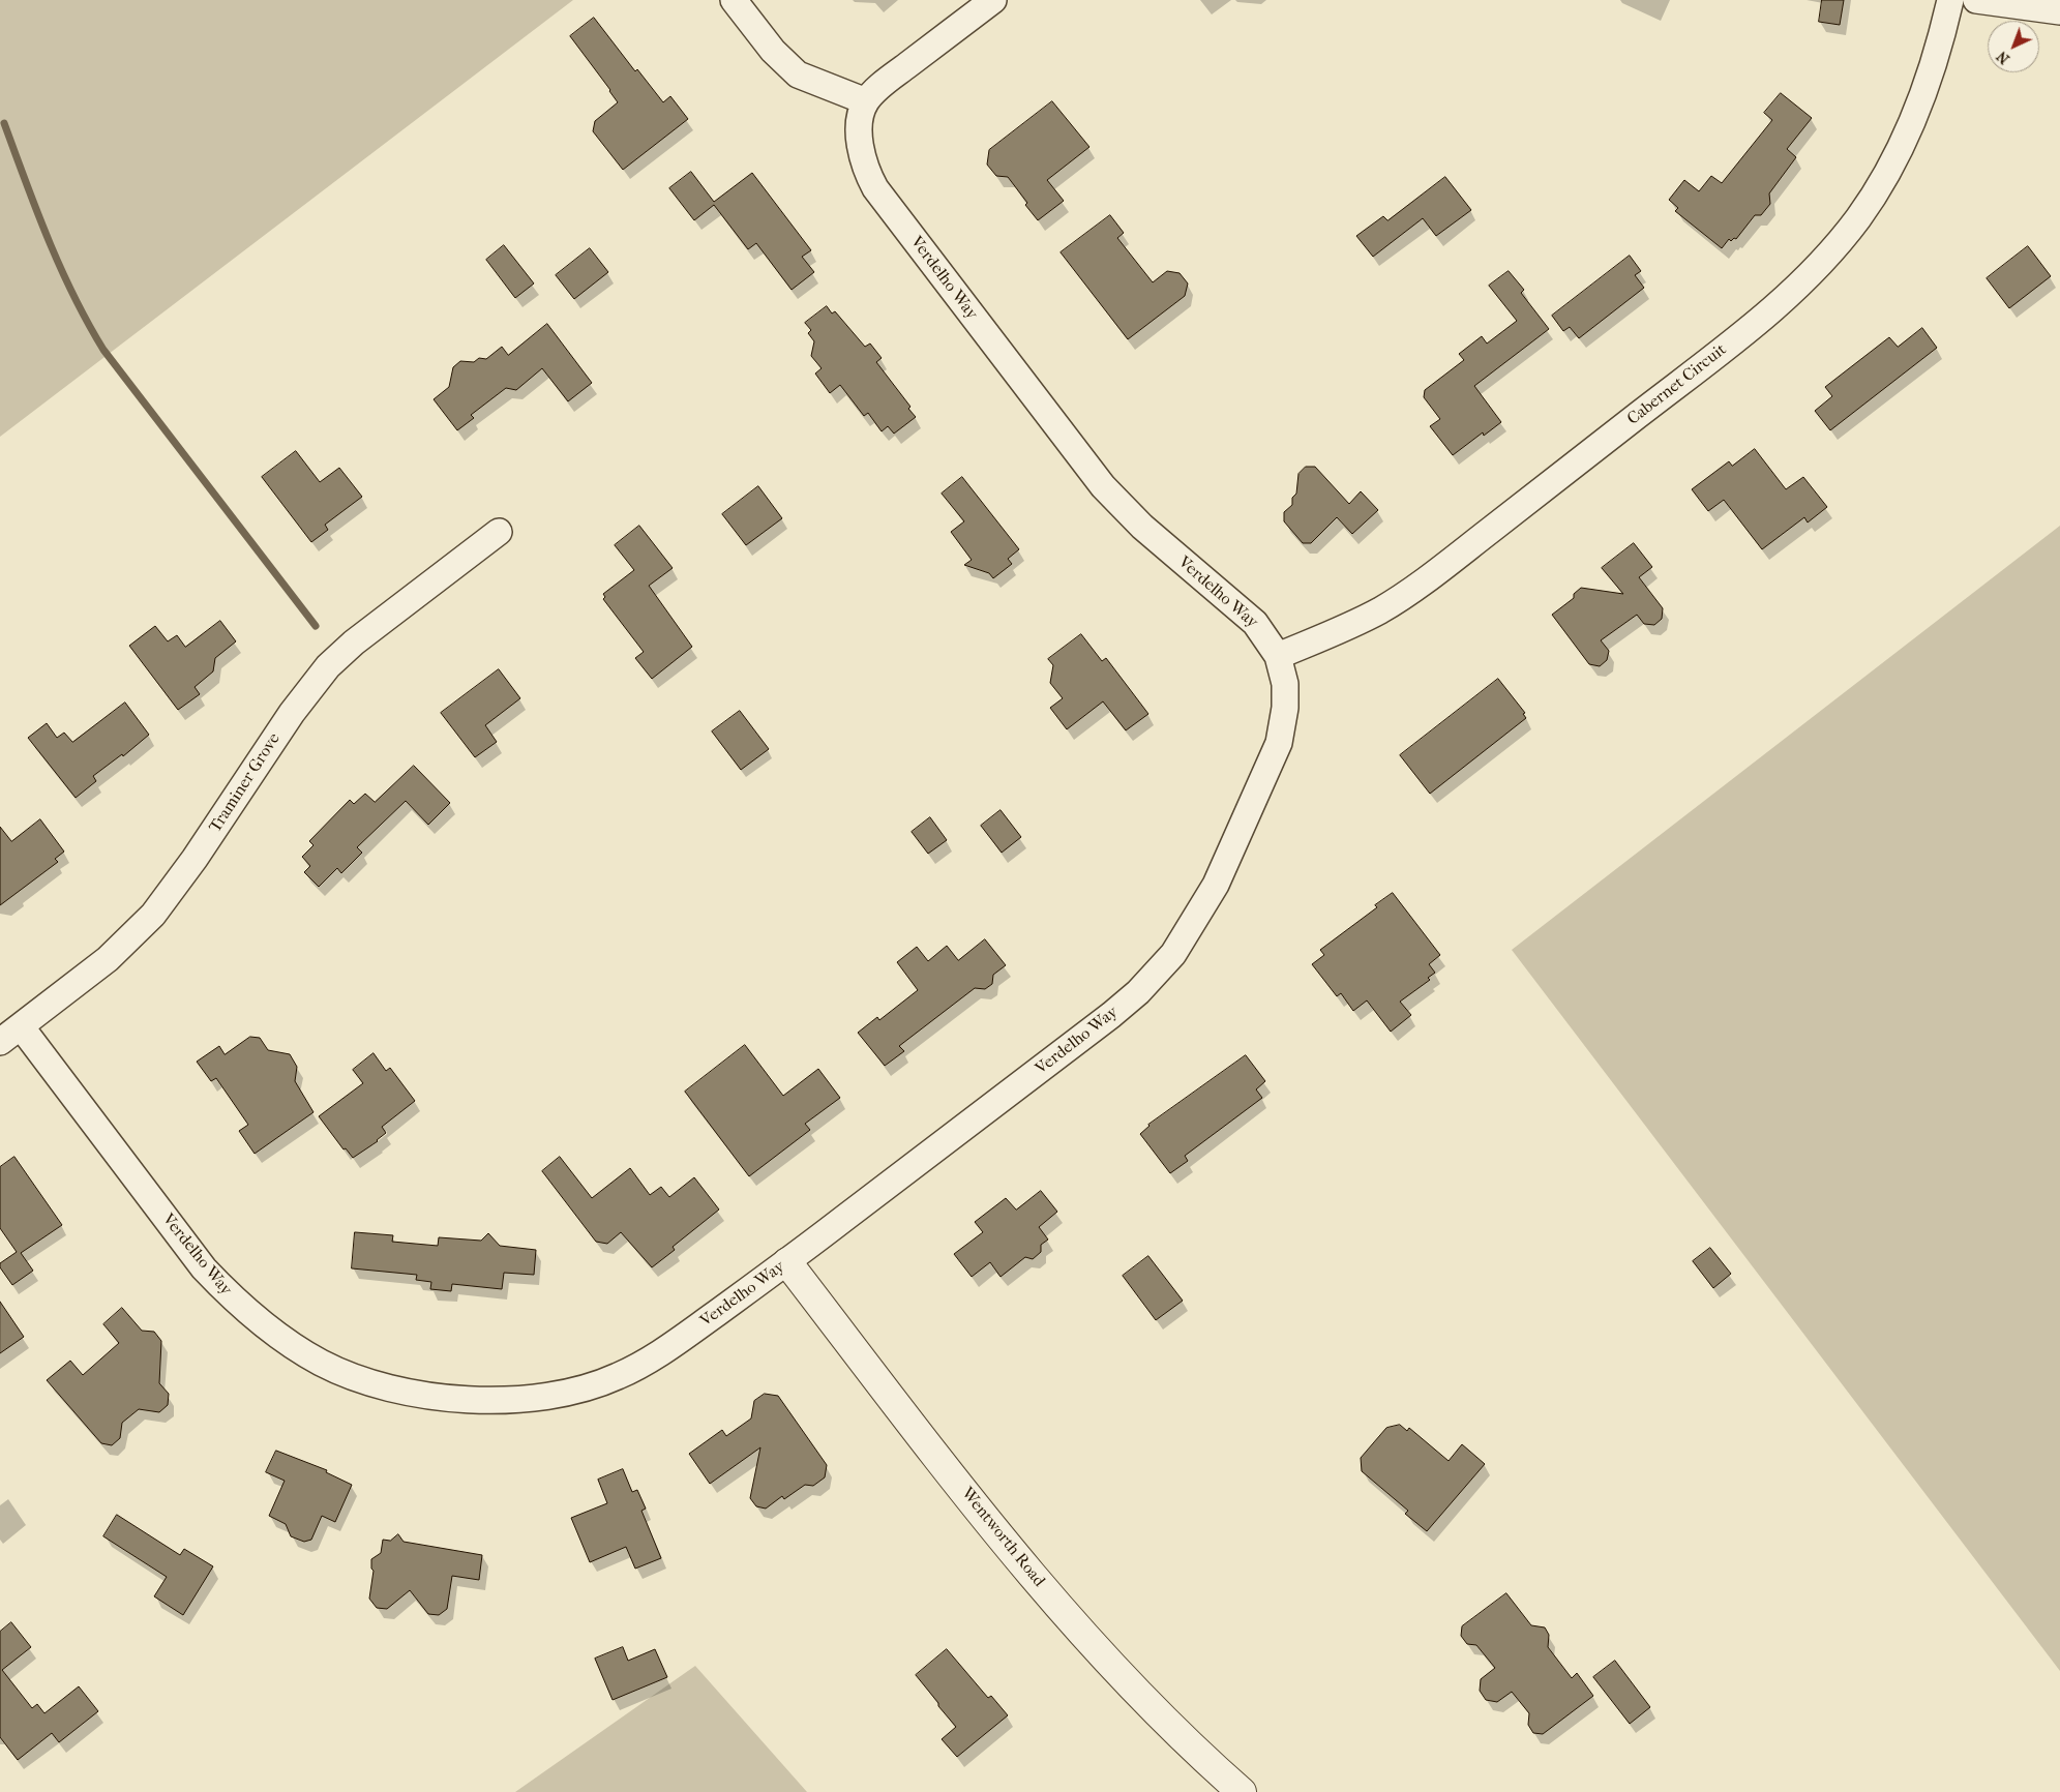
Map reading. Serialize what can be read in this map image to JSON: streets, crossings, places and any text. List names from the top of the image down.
{
  "streets": {
    "street": [
      "Verdelho Way",
      "Cabernet Circuit",
      "Traminer Grove",
      "Wentworth Road"
    ]
  },
  "crossings": [
    ["Verdelho Way", "Cabernet Circuit"],
    ["Verdelho Way", "Traminer Grove"],
    ["Verdelho Way", "Wentworth Road"]
  ],
  "north": "bottom left"
}
